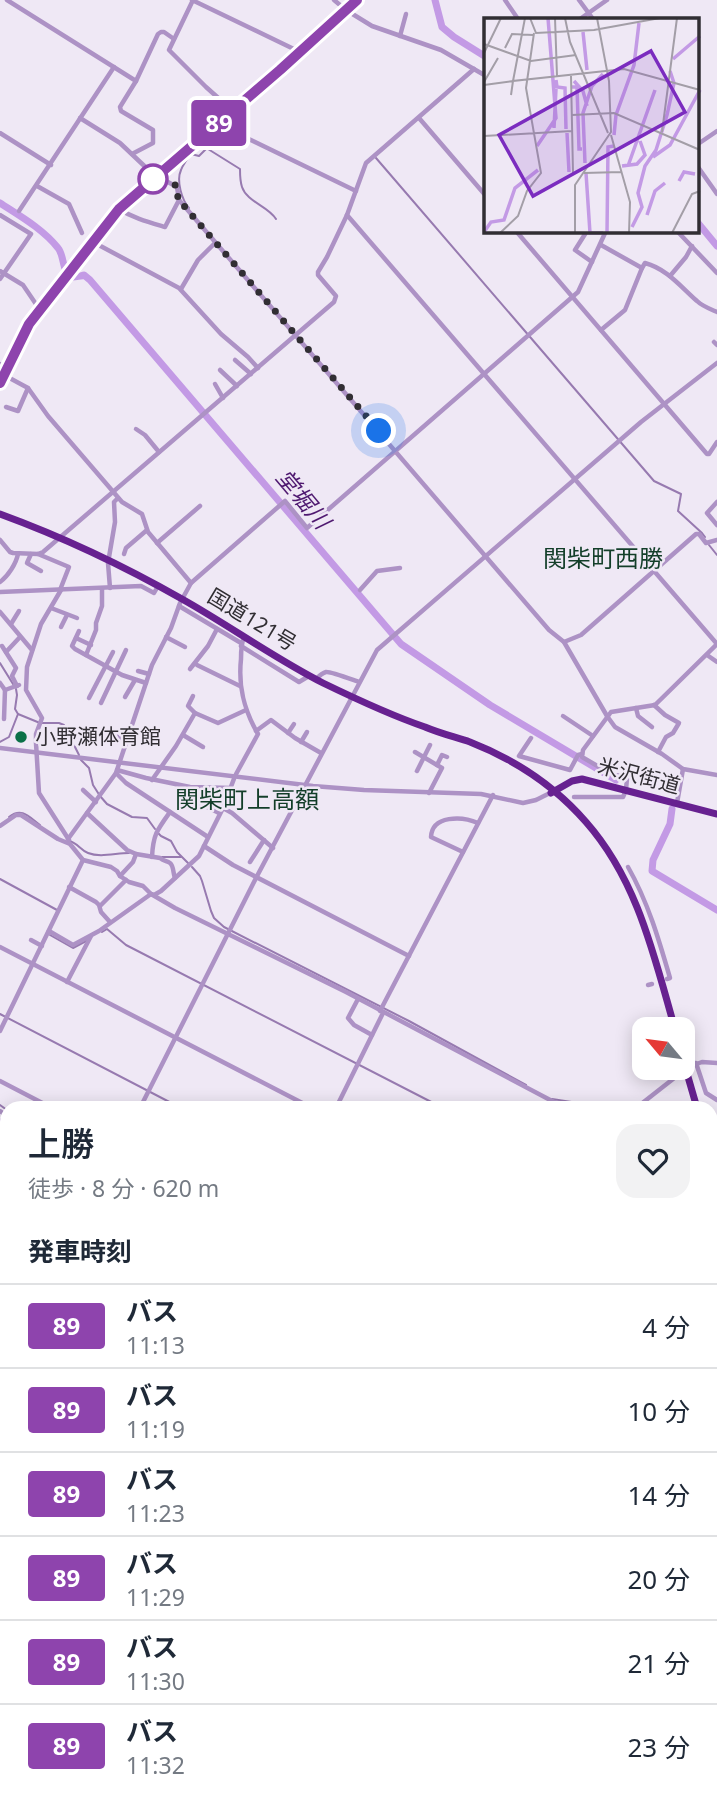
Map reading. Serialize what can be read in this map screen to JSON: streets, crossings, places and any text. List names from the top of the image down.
{
  "streets": {
    "highway": ["国道121号", "米沢街道"]
  },
  "crossings": [
    ["国道121号", "米沢街道"]
  ],
  "districts": ["関柴町西勝", "関柴町上高額"],
  "water": ["堂堀川"],
  "places": ["小野瀬体育館"],
  "lines": ["bus line 89"],
  "north": "top left",
  "page": {
    "on_map": "89",
    "heading": [
      ["上勝", "徒歩 · 8 分 · 620 m"],
      "発車時刻"
    ],
    "list": [
      {
        "mark": "89",
        "name": "バス",
        "note": "11:13",
        "value": "4 分"
      },
      {
        "mark": "89",
        "name": "バス",
        "note": "11:19",
        "value": "10 分"
      },
      {
        "mark": "89",
        "name": "バス",
        "note": "11:23",
        "value": "14 分"
      },
      {
        "mark": "89",
        "name": "バス",
        "note": "11:29",
        "value": "20 分"
      },
      {
        "mark": "89",
        "name": "バス",
        "note": "11:30",
        "value": "21 分"
      },
      {
        "mark": "89",
        "name": "バス",
        "note": "11:32",
        "value": "23 分"
      }
    ]
  }
}
